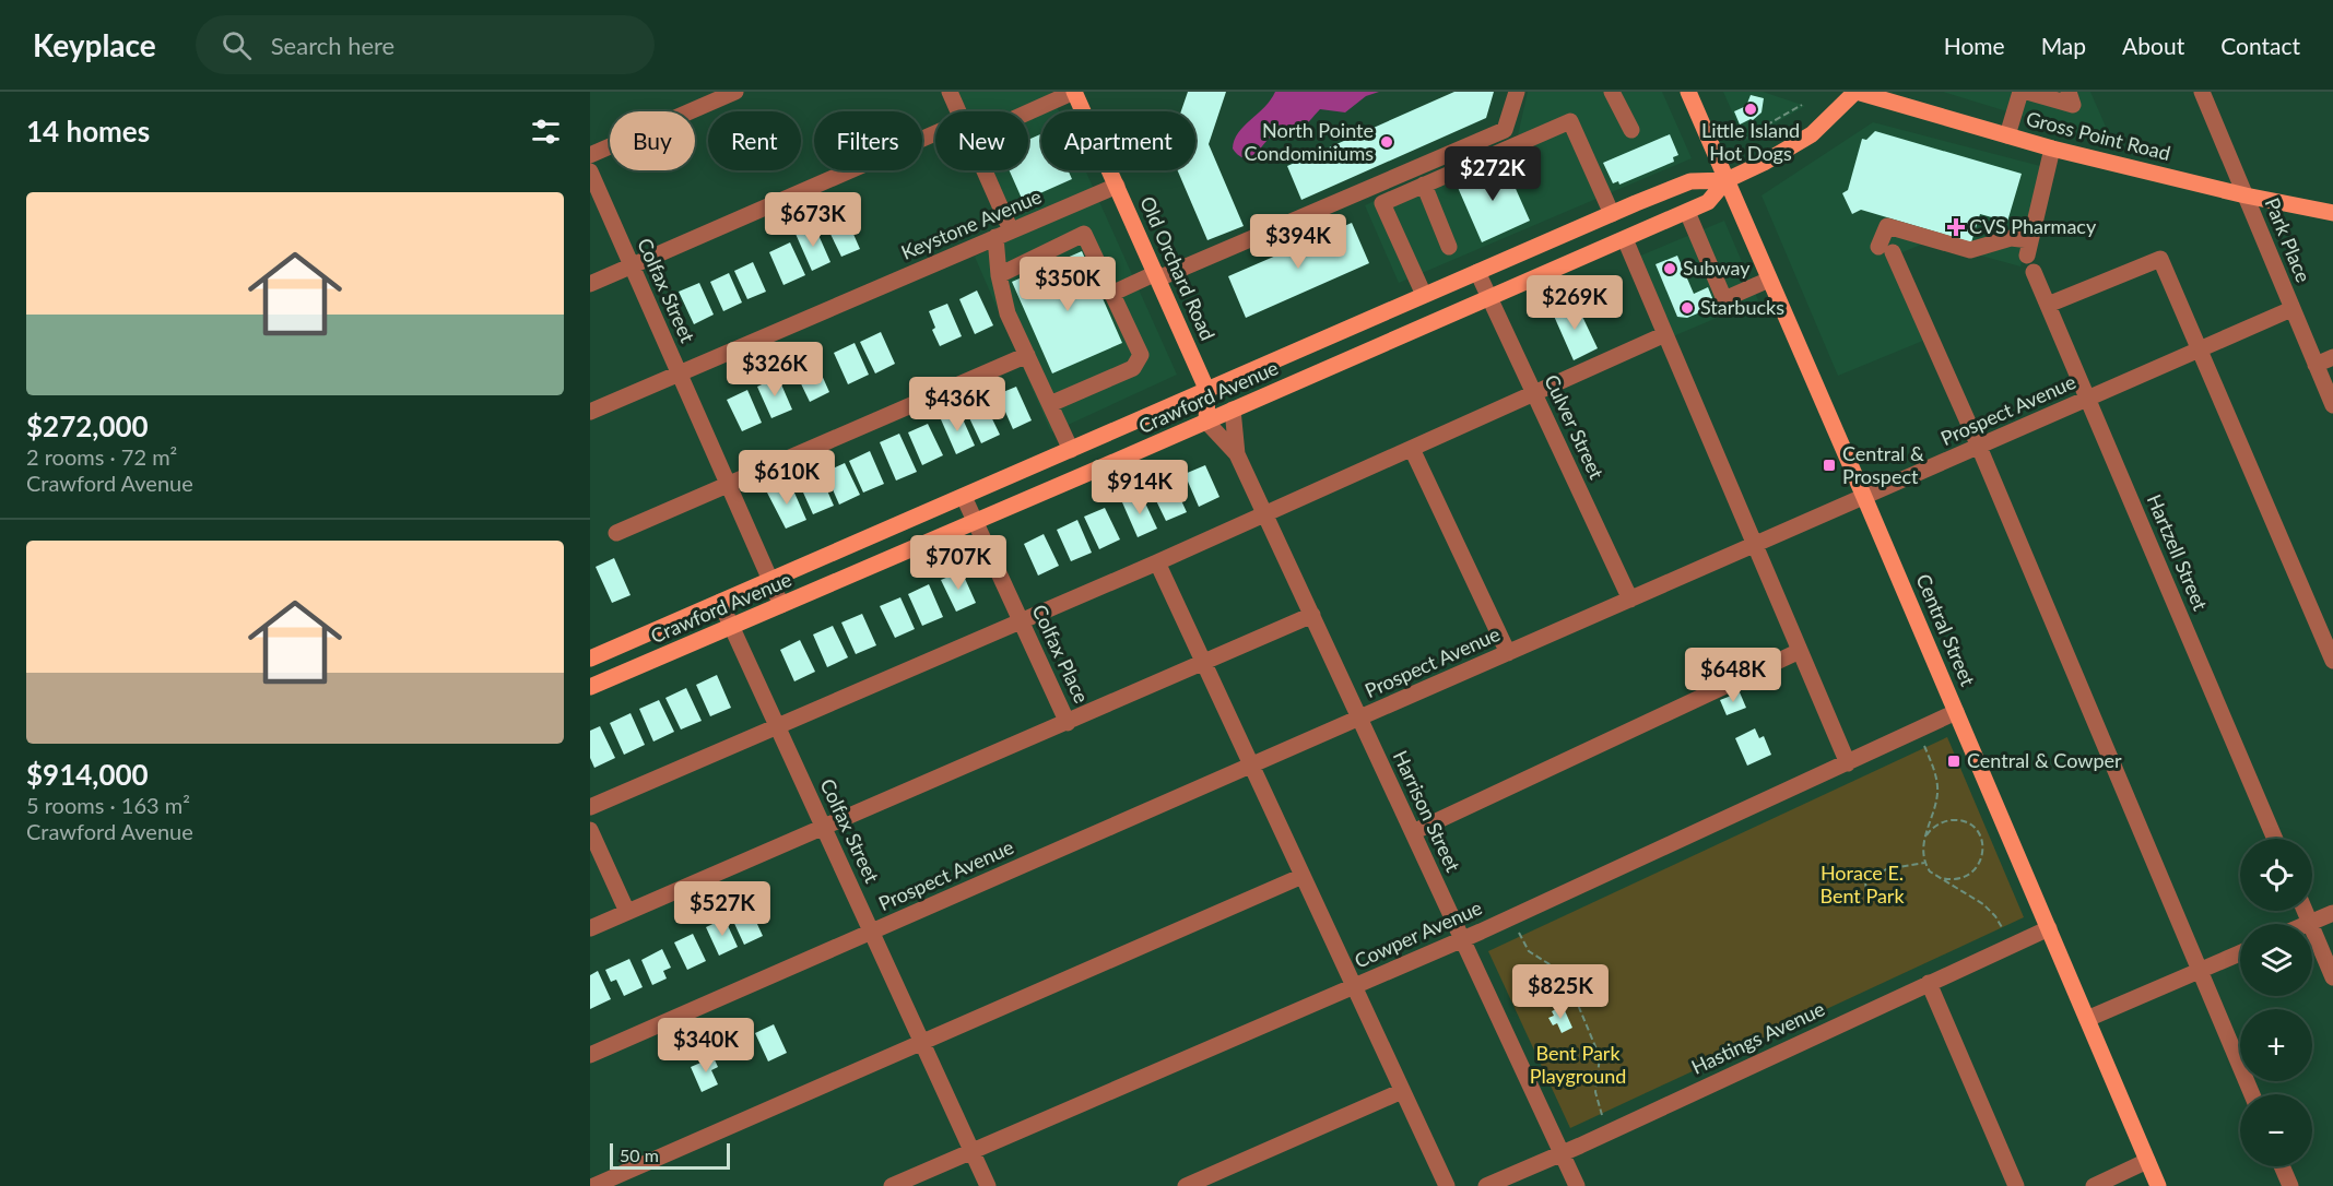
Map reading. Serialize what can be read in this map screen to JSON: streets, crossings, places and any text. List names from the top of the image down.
{
  "streets": {
    "main road": [
      "Gross Point Road",
      "Old Orchard Road",
      "Crawford Avenue",
      "Central Street"
    ],
    "street": [
      "Keystone Avenue",
      "Park Place",
      "Colfax Street",
      "Prospect Avenue",
      "Culver Street",
      "Hartzell Street",
      "Colfax Place",
      "Harrison Street",
      "Cowper Avenue",
      "Hastings Avenue"
    ]
  },
  "crossings": [
    ["Gross Point Road", "Park Place"],
    ["Gross Point Road", "Crawford Avenue"],
    ["Keystone Avenue", "Old Orchard Road"],
    ["Keystone Avenue", "Colfax Street"],
    ["Park Place", "Prospect Avenue"],
    ["Old Orchard Road", "Crawford Avenue"],
    ["Old Orchard Road", "Harrison Street"],
    ["Colfax Street", "Crawford Avenue"],
    ["Colfax Street", "Prospect Avenue"],
    ["Colfax Street", "Cowper Avenue"],
    ["Crawford Avenue", "Culver Street"],
    ["Crawford Avenue", "Central Street"],
    ["Crawford Avenue", "Colfax Place"],
    ["Crawford Avenue", "Harrison Street"],
    ["Prospect Avenue", "Culver Street"],
    ["Prospect Avenue", "Hartzell Street"],
    ["Prospect Avenue", "Central Street"],
    ["Prospect Avenue", "Harrison Street"],
    ["Central Street", "Cowper Avenue"],
    ["Central Street", "Hastings Avenue"],
    ["Harrison Street", "Cowper Avenue"],
    ["Harrison Street", "Hastings Avenue"]
  ],
  "parks": ["Horace E. Bent Park", "Bent Park Playground"],
  "places": {
    "other": [
      "Little Island Hot Dogs",
      "North Pointe Condominiums",
      "Subway",
      "Starbucks"
    ],
    "health": ["CVS Pharmacy"],
    "transit": ["Central & Prospect", "Central & Cowper"]
  },
  "scale_bar": "50 m",
  "page": {
    "header": "Keyplace",
    "search": "Search here",
    "nav": [
      "Home",
      "Map",
      "About",
      "Contact"
    ],
    "heading": "14 homes",
    "chip": [
      "Buy",
      "Rent",
      "Filters",
      "New",
      "Apartment"
    ],
    "price": [
      "$272K",
      "$673K",
      "$394K",
      "$350K",
      "$269K",
      "$326K",
      "$436K",
      "$610K",
      "$914K",
      "$707K",
      "$648K",
      "$527K",
      "$825K",
      "$340K"
    ],
    "list": [
      {
        "name": "$272,000",
        "note": "2 rooms · 72 m² · Crawford Avenue"
      },
      {
        "name": "$914,000",
        "note": "5 rooms · 163 m² · Crawford Avenue"
      }
    ],
    "map_buttons": ["+", "−"],
    "scale": "50 m"
  }
}
